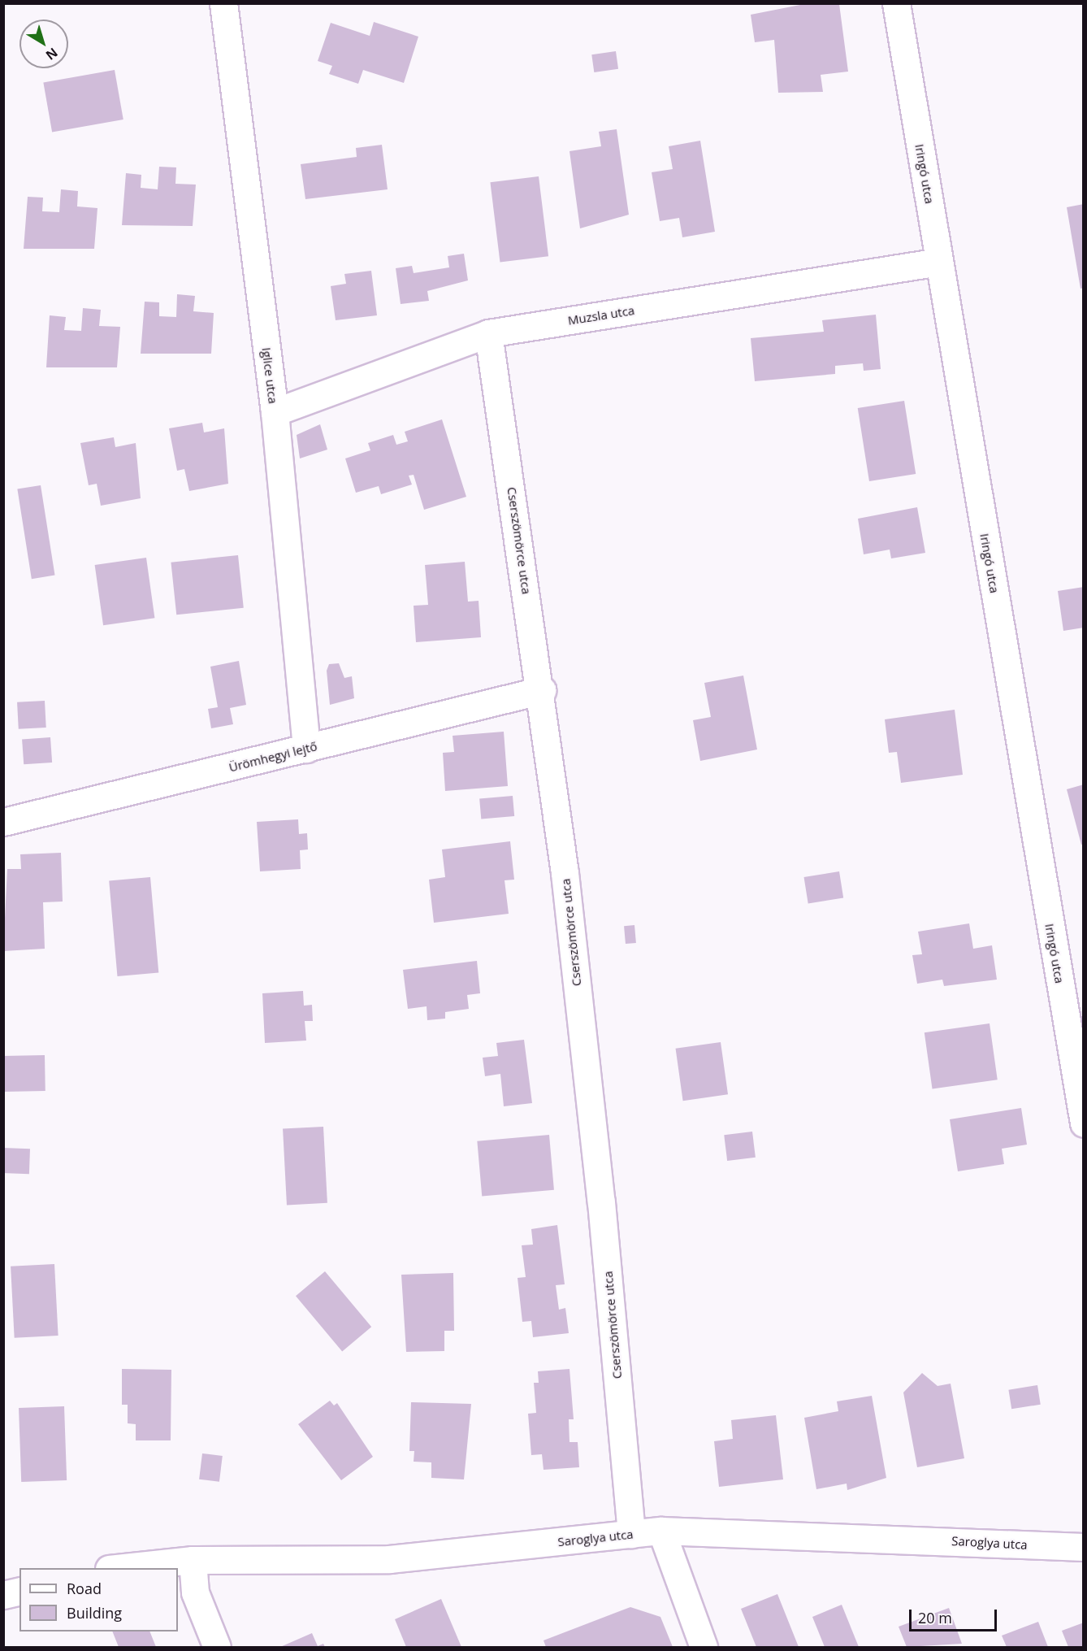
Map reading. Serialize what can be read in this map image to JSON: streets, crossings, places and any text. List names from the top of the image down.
{
  "streets": {
    "street": [
      "Iringó utca",
      "Muzsla utca",
      "Iglice utca",
      "Cserszömörce utca",
      "Ürömhegyi lejtő",
      "Saroglya utca"
    ]
  },
  "crossings": [
    ["Iringó utca", "Muzsla utca"],
    ["Muzsla utca", "Iglice utca"],
    ["Muzsla utca", "Cserszömörce utca"],
    ["Iglice utca", "Ürömhegyi lejtő"],
    ["Cserszömörce utca", "Ürömhegyi lejtő"],
    ["Cserszömörce utca", "Saroglya utca"]
  ],
  "legend": ["Road", "Building"],
  "scale_bar": "20 m",
  "north": "bottom right"
}
